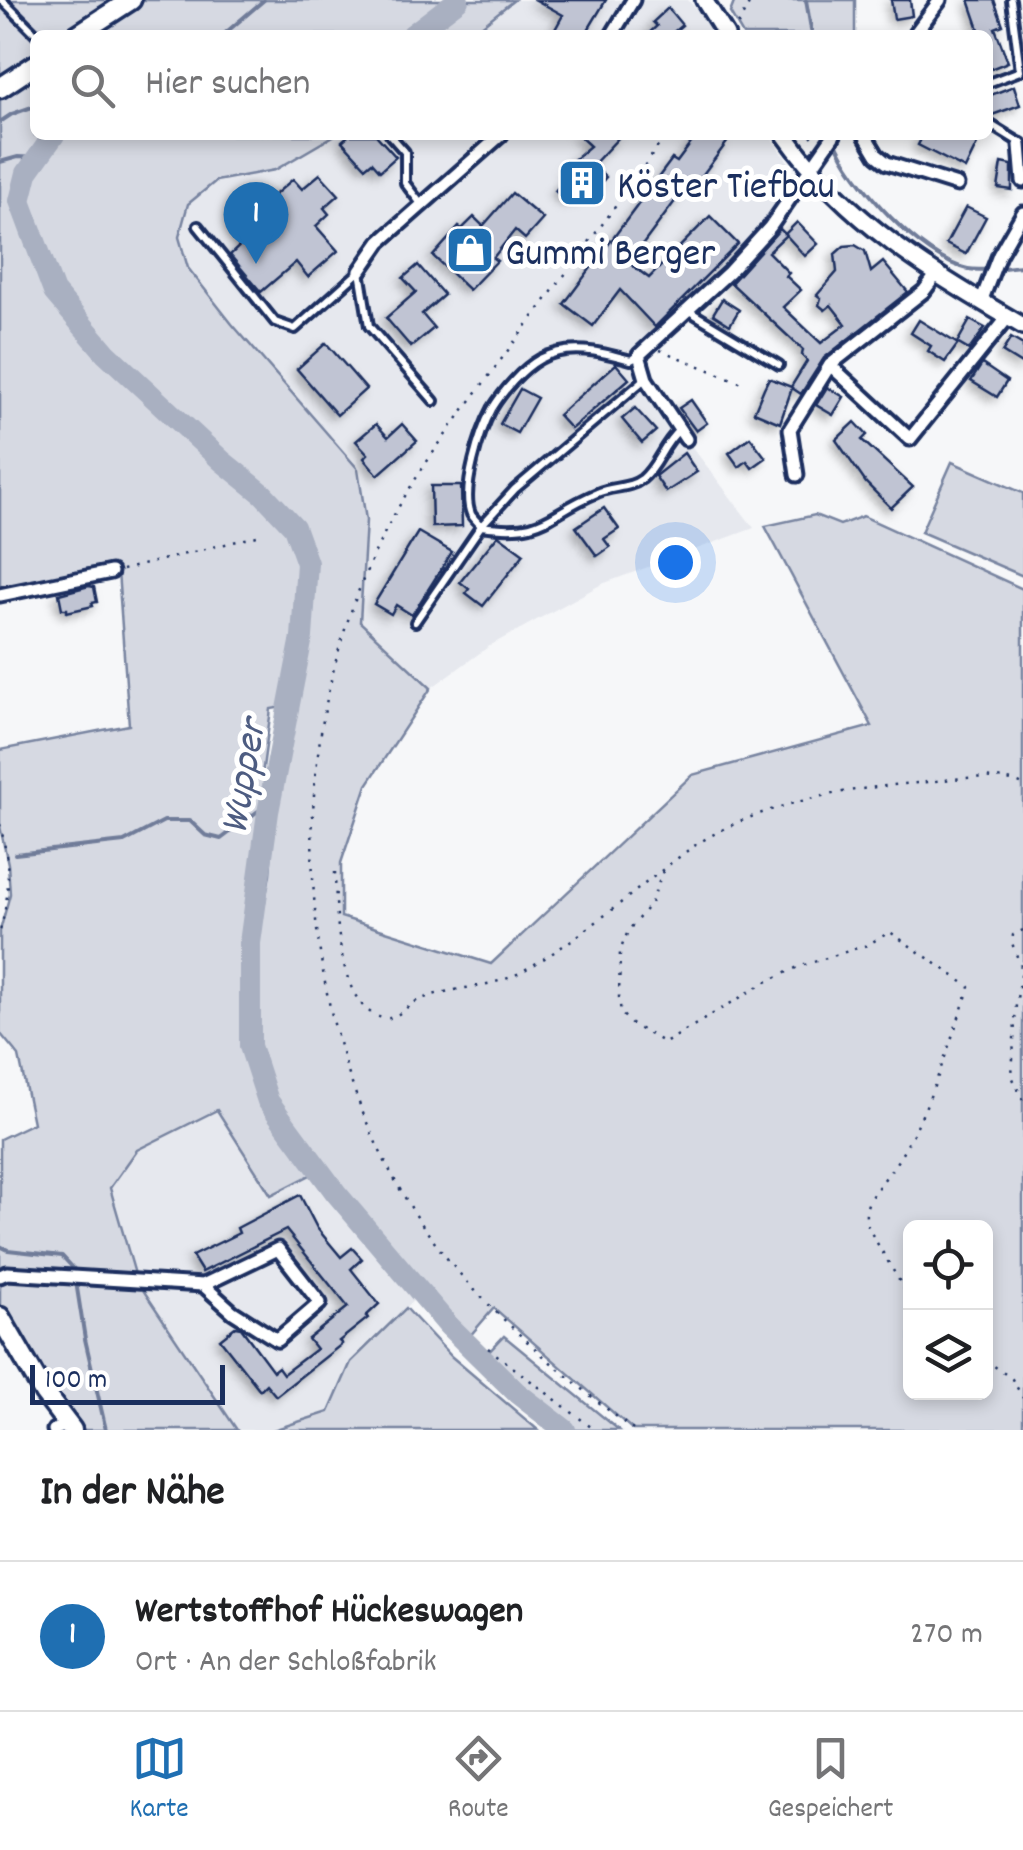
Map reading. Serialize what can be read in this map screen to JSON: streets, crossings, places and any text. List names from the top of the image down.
{
  "water": ["Wupper"],
  "places": {
    "building": ["Köster Tiefbau"],
    "shop": ["Gummi Berger"]
  },
  "scale_bar": "100 m",
  "page": {
    "search": "Hier suchen",
    "pins": "1",
    "scale": "100 m",
    "heading": "In der Nähe",
    "list": [
      {
        "mark": "1",
        "name": "Wertstoffhof Hückeswagen",
        "note": "Ort · An der Schloßfabrik",
        "value": "270 m"
      }
    ],
    "nav": ["Karte", "Route", "Gespeichert"]
  }
}
